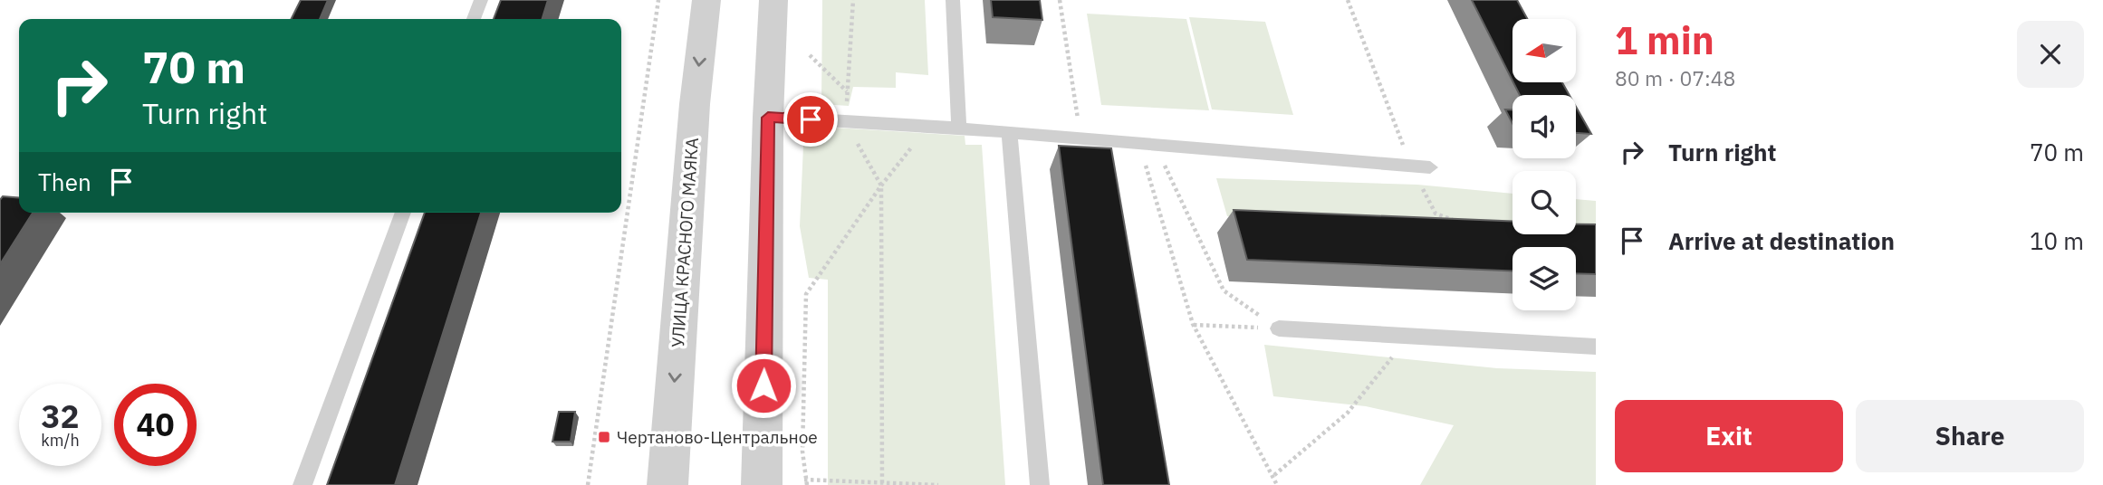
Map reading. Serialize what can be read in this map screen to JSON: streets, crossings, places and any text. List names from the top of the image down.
{
  "streets": {
    "street": ["УЛИЦА КРАСНОГО МАЯКА"]
  },
  "places": {
    "transit": ["Чертаново-Центральное"]
  },
  "north": "left",
  "page": {
    "heading": ["1 min", "80 m · 07:48"],
    "turn": ["70 m", "Turn right"],
    "list": [
      {
        "name": "Turn right",
        "value": "70 m"
      },
      {
        "name": "Arrive at destination",
        "value": "10 m"
      }
    ],
    "then": "Then",
    "speed": "32 km/h",
    "limit": "40",
    "buttons": ["Exit", "Share"]
  }
}
